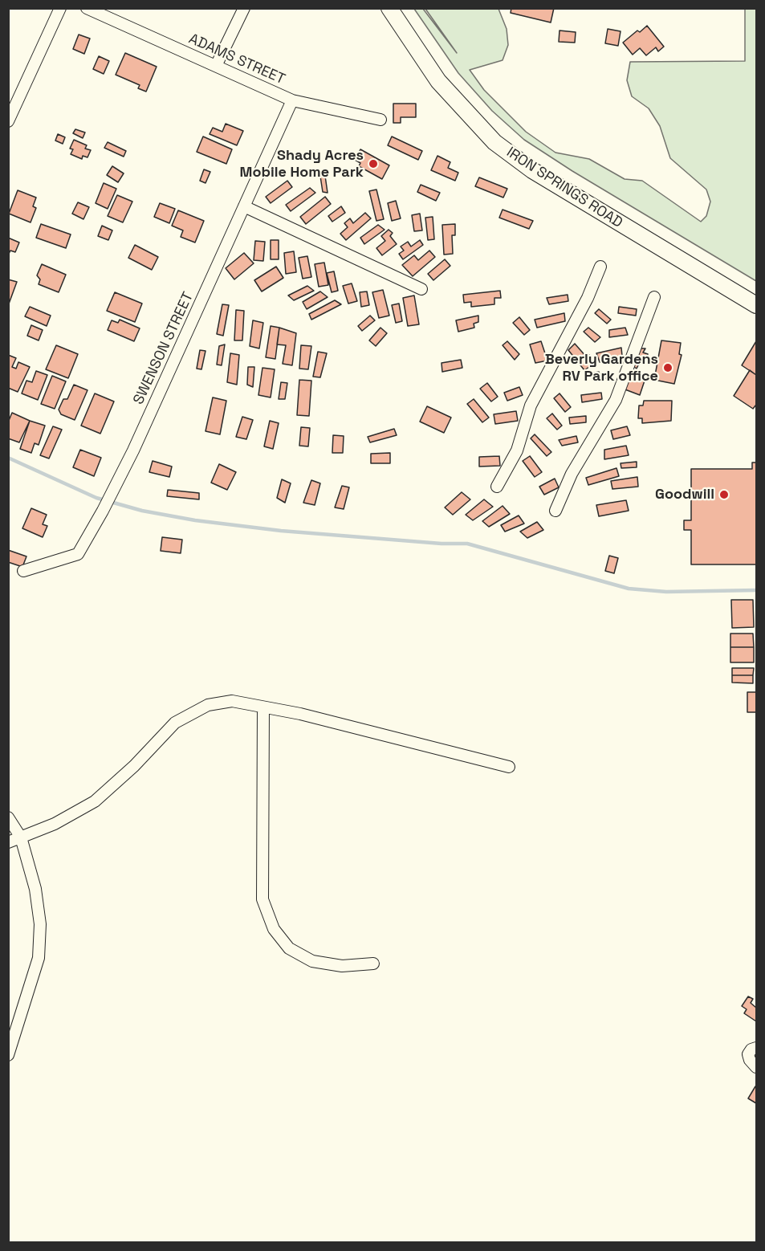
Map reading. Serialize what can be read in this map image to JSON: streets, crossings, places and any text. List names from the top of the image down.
{
  "streets": {
    "main road": ["IRON SPRINGS ROAD"],
    "street": ["ADAMS STREET", "SWENSON STREET"]
  },
  "crossings": [
    ["ADAMS STREET", "SWENSON STREET"]
  ],
  "places": ["Shady Acres Mobile Home Park", "Beverly Gardens RV Park office", "Goodwill"]
}
